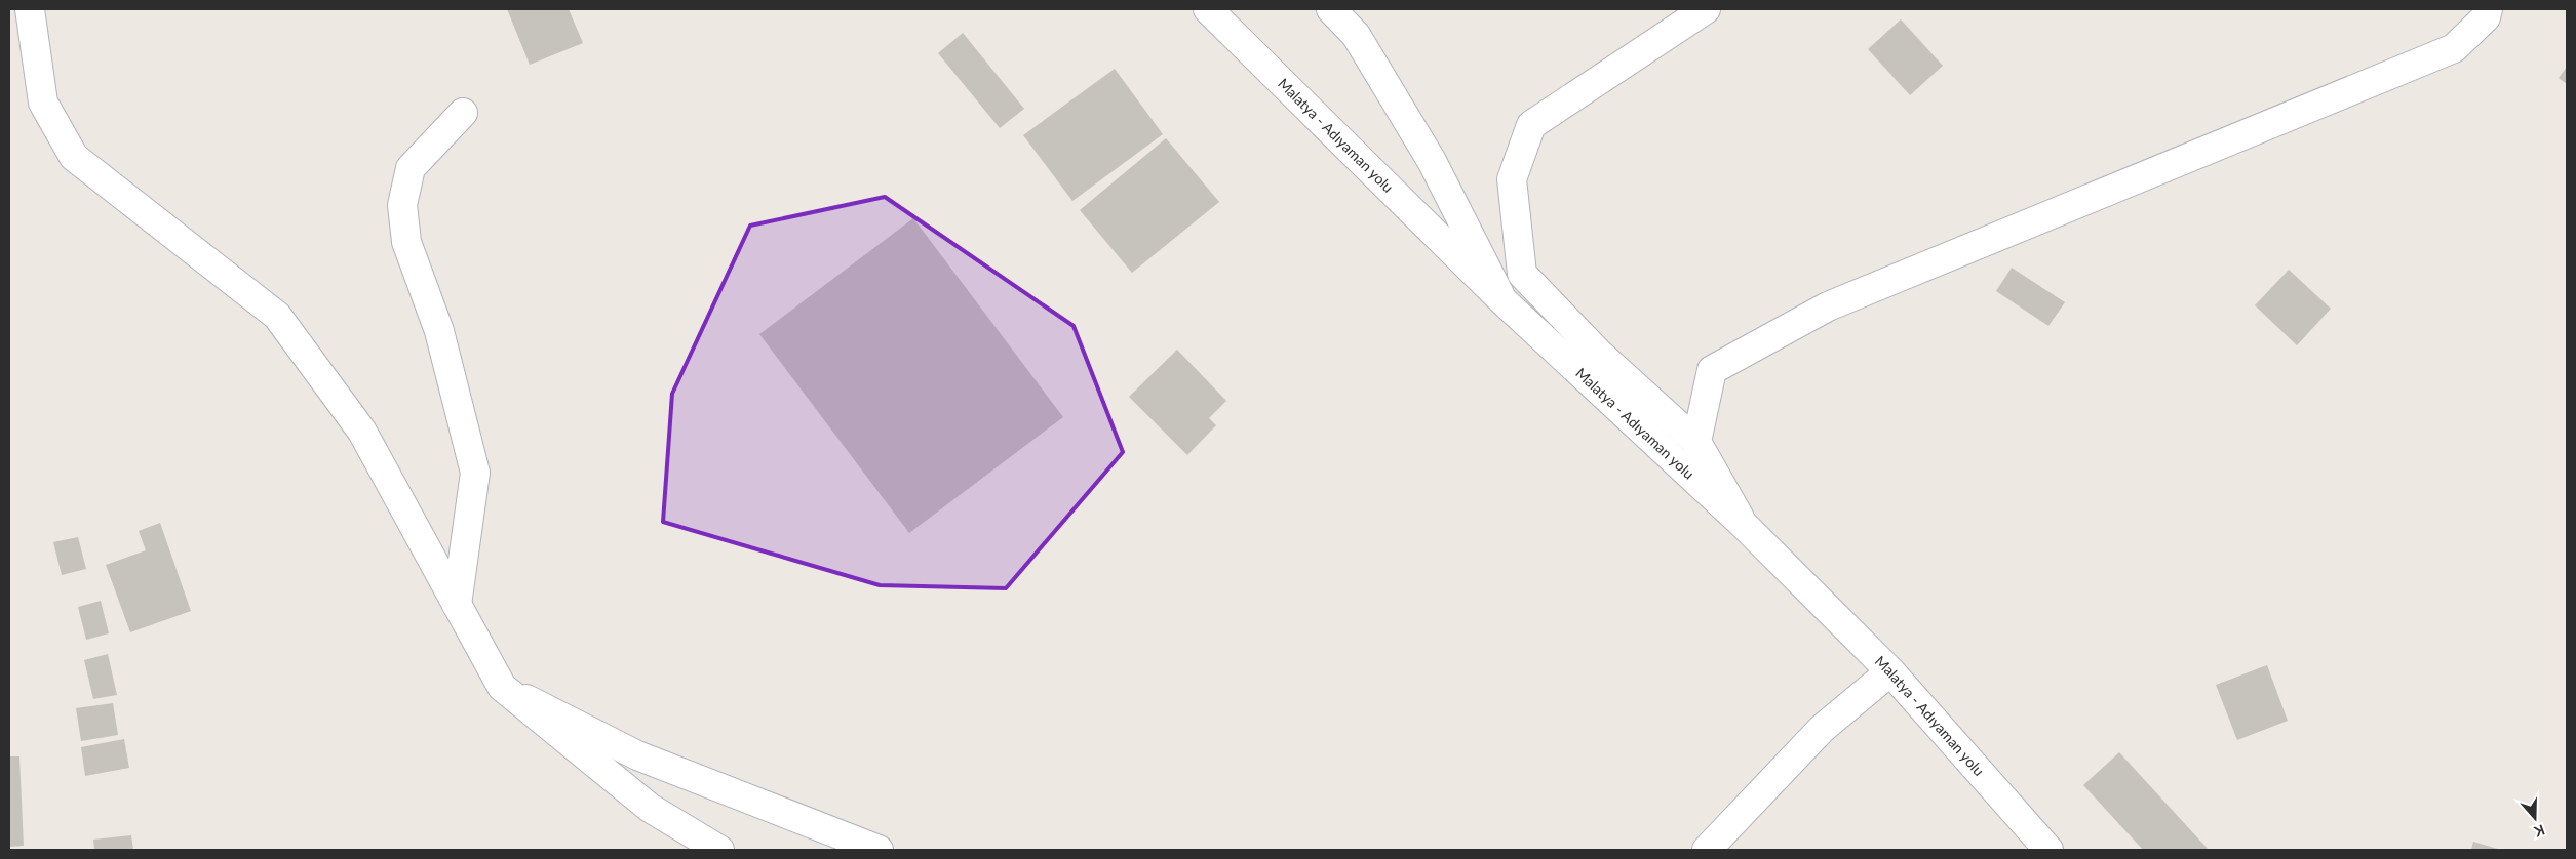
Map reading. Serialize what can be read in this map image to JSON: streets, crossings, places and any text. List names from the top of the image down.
{
  "streets": {
    "street": ["Malatya - Adıyaman yolu"]
  },
  "north": "bottom"
}
